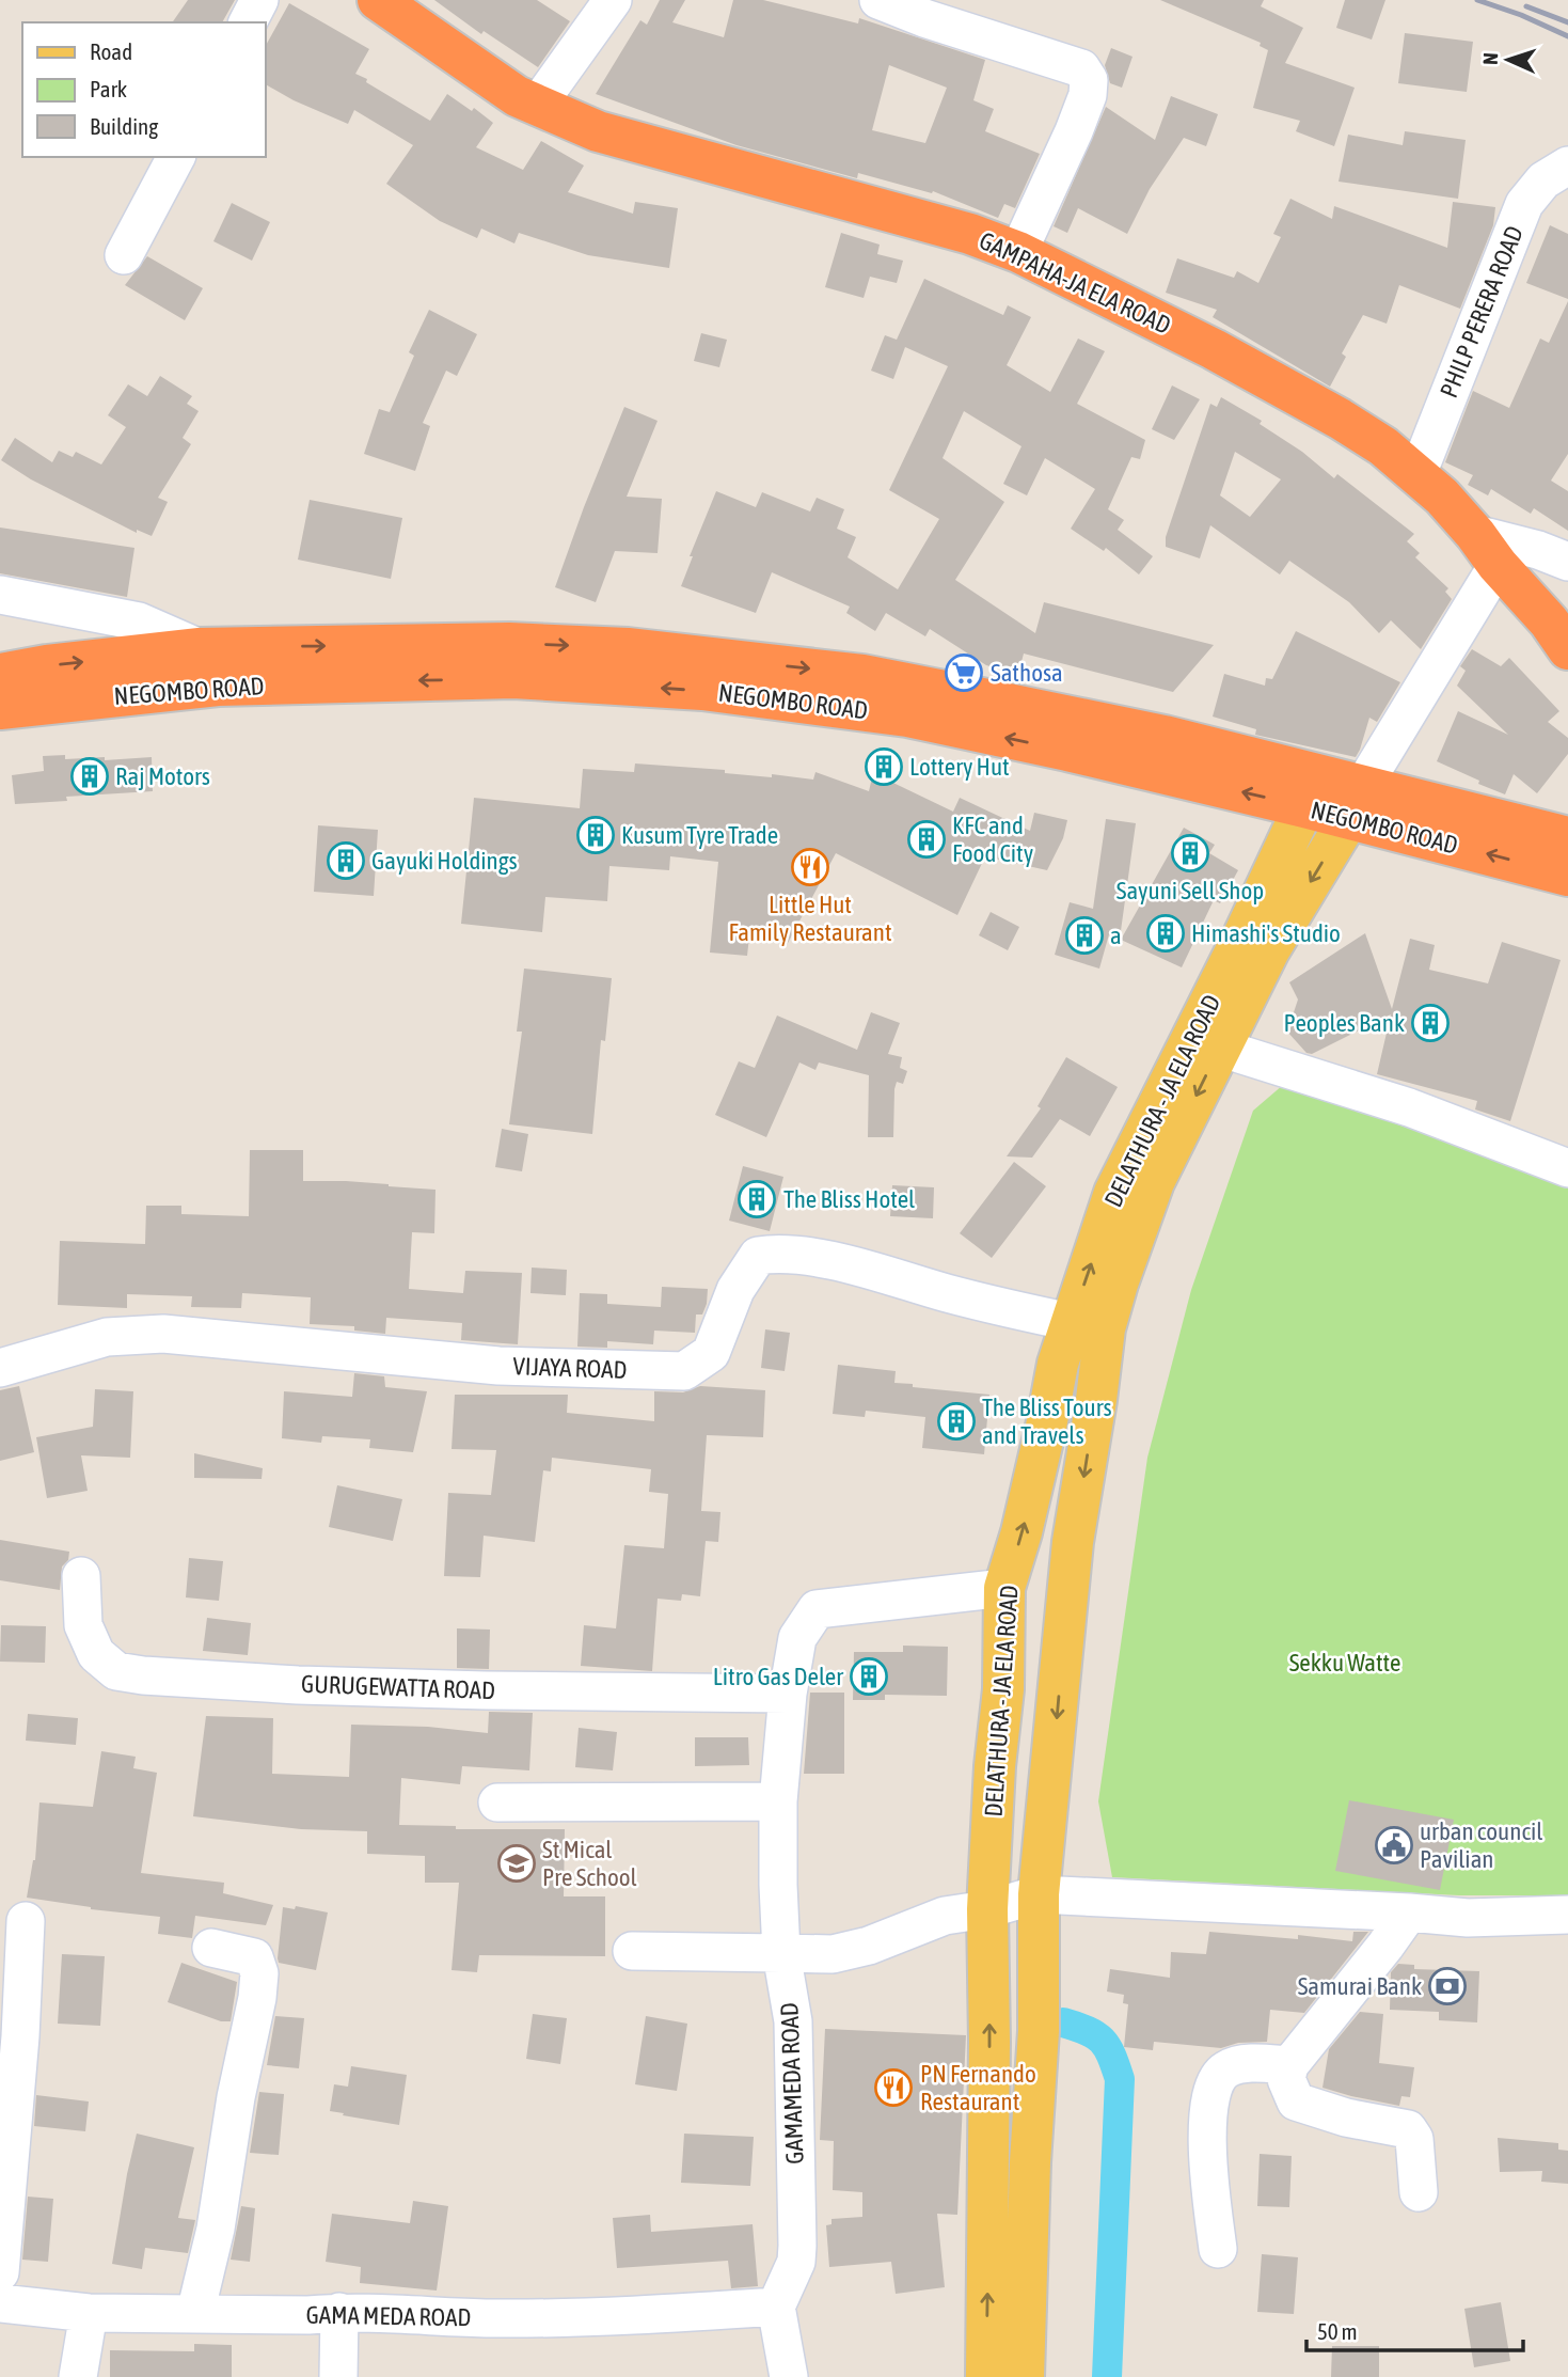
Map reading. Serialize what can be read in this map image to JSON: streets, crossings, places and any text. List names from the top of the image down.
{
  "streets": {
    "highway": ["GAMPAHA-JA ELA ROAD", "NEGOMBO ROAD"],
    "main road": ["DELATHURA - JA ELA ROAD"],
    "street": [
      "PHILP PERERA ROAD",
      "VIJAYA ROAD",
      "GURUGEWATTA ROAD",
      "GAMAMEDA ROAD",
      "GAMA MEDA ROAD"
    ]
  },
  "crossings": [
    ["GAMPAHA-JA ELA ROAD", "PHILP PERERA ROAD"],
    ["NEGOMBO ROAD", "DELATHURA - JA ELA ROAD"],
    ["DELATHURA - JA ELA ROAD", "VIJAYA ROAD"],
    ["DELATHURA - JA ELA ROAD", "GAMAMEDA ROAD"],
    ["GURUGEWATTA ROAD", "GAMAMEDA ROAD"],
    ["GAMAMEDA ROAD", "GAMA MEDA ROAD"]
  ],
  "parks": ["Sekku Watte"],
  "places": {
    "supermarket": ["Sathosa"],
    "building": [
      "Lottery Hut",
      "Raj Motors",
      "Kusum Tyre Trade",
      "KFC and Food City",
      "Sayuni Sell Shop",
      "Gayuki Holdings",
      "Himashi's Studio",
      "a",
      "Peoples Bank",
      "The Bliss Hotel",
      "The Bliss Tours and Travels",
      "Litro Gas Deler"
    ],
    "restaurant": ["Little Hut Family Restaurant", "PN Fernando Restaurant"],
    "public building": ["urban council Pavilian"],
    "school or university": ["St Mical Pre School"],
    "bank": ["Samurai Bank"]
  },
  "legend": ["Road", "Park", "Building"],
  "scale_bar": "50 m",
  "north": "left"
}
